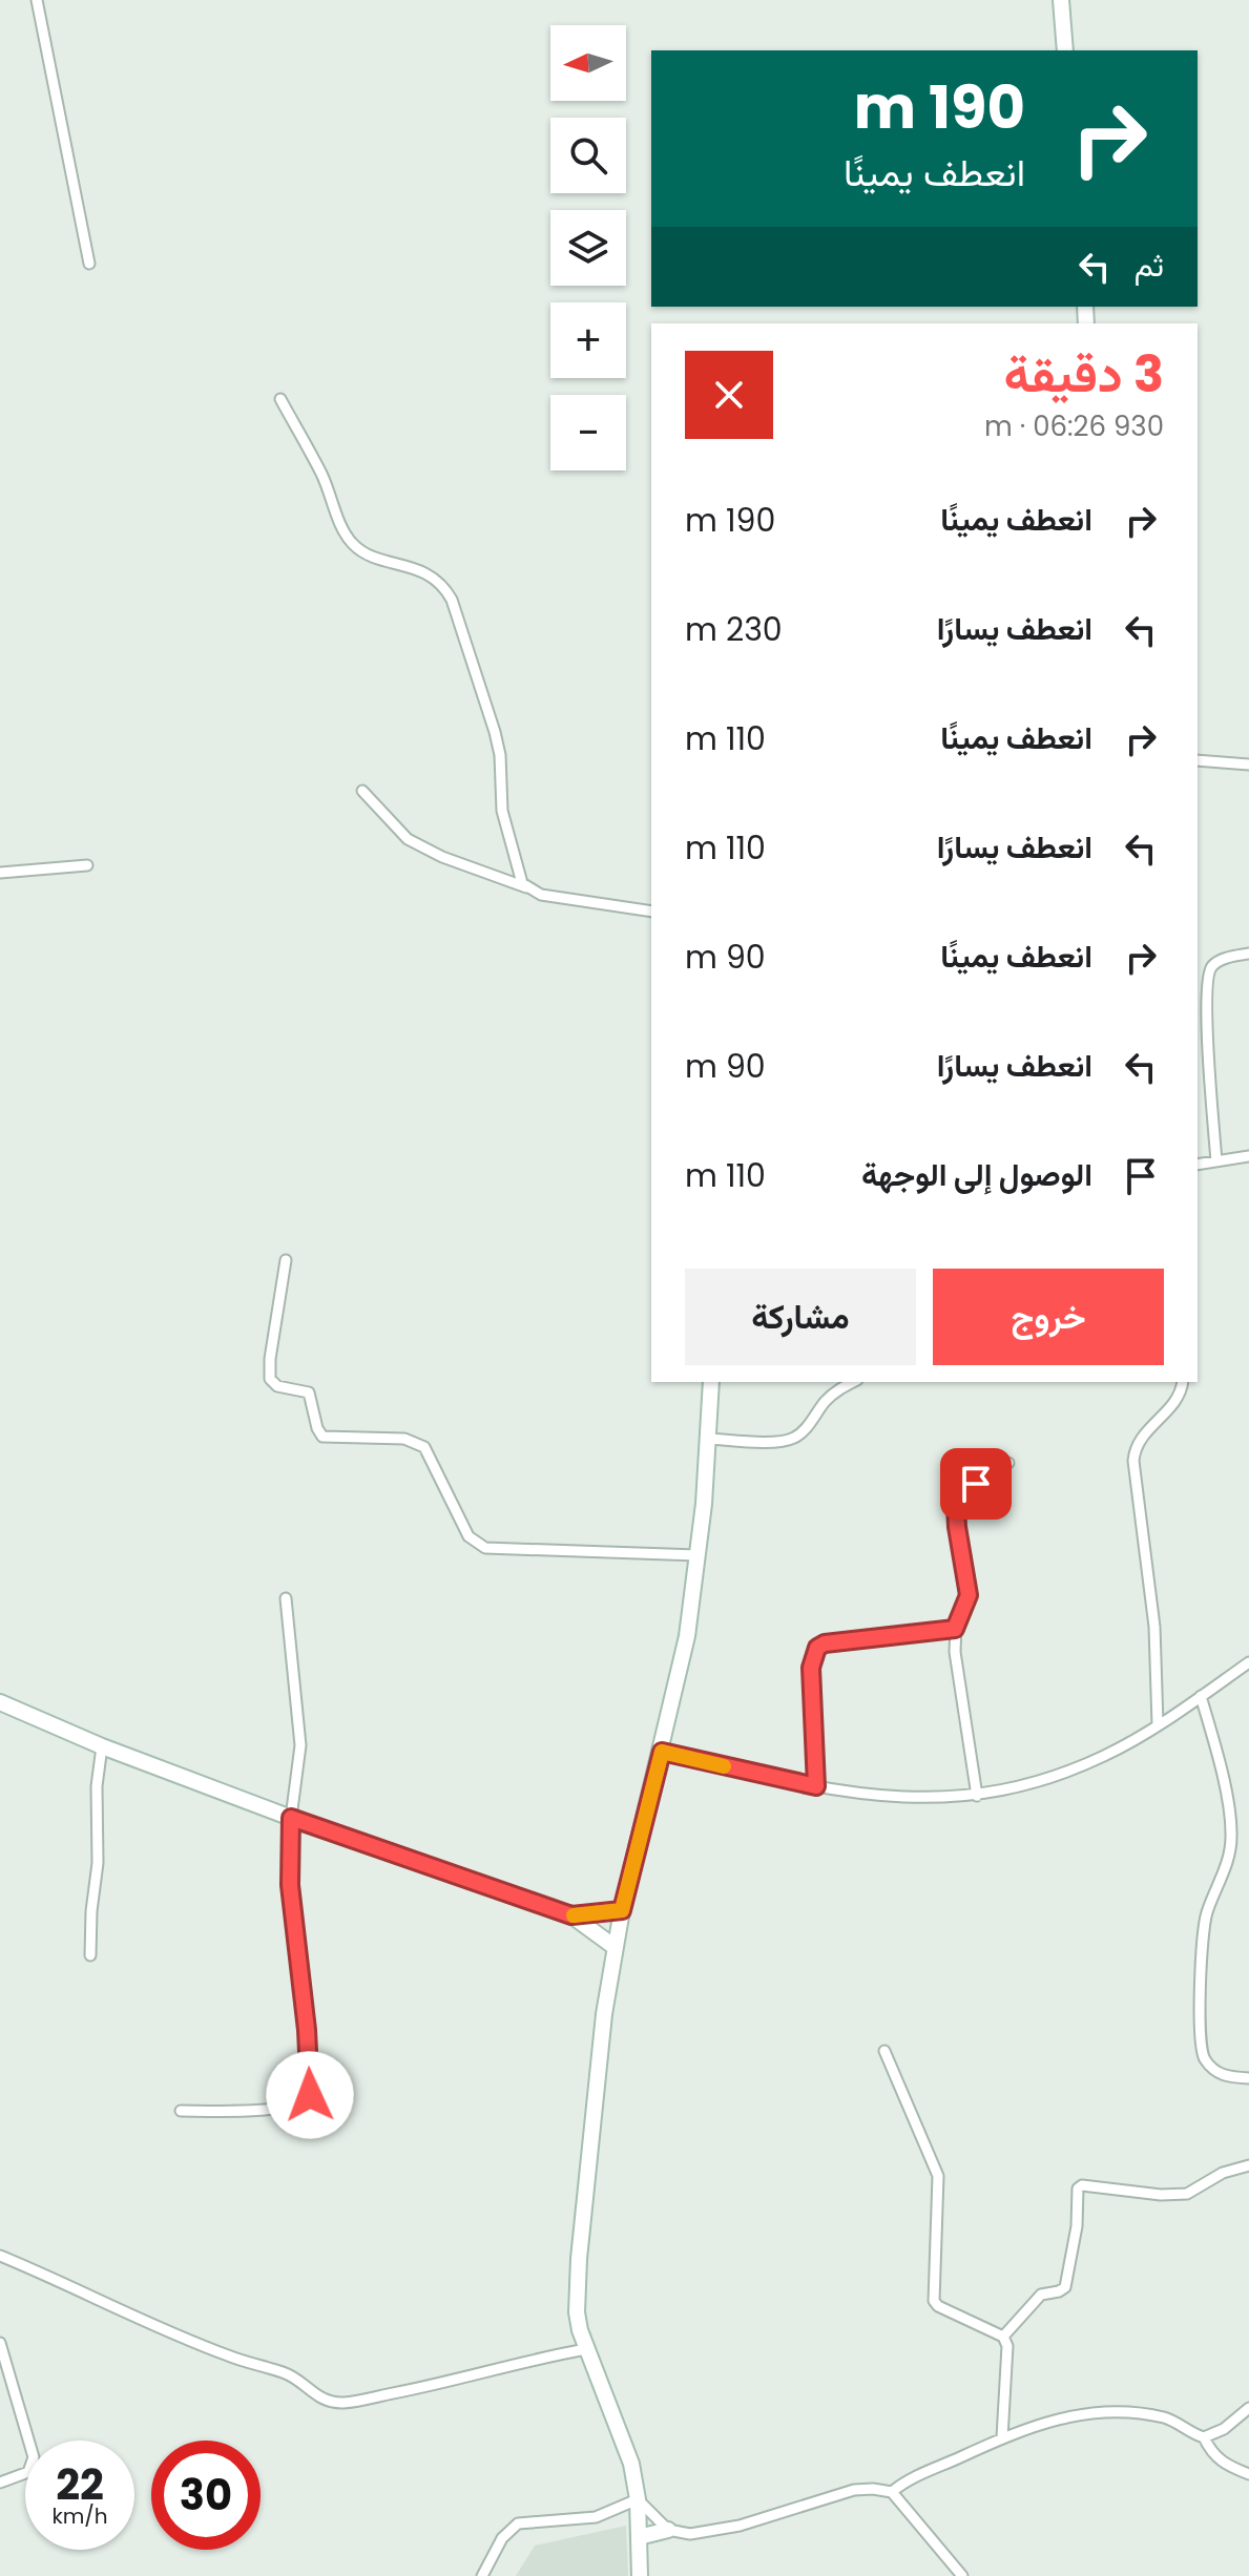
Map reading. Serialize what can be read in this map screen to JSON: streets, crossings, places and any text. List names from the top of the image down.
{
  "north": "left",
  "page": {
    "map_buttons": ["+", "−"],
    "turn": ["190 m", "انعطف يمينًا"],
    "then": "ثم",
    "heading": ["3 دقيقة", "930 m · 06:26"],
    "list": [
      {
        "name": "انعطف يمينًا",
        "value": "190 m"
      },
      {
        "name": "انعطف يسارًا",
        "value": "230 m"
      },
      {
        "name": "انعطف يمينًا",
        "value": "110 m"
      },
      {
        "name": "انعطف يسارًا",
        "value": "110 m"
      },
      {
        "name": "انعطف يمينًا",
        "value": "90 m"
      },
      {
        "name": "انعطف يسارًا",
        "value": "90 m"
      },
      {
        "name": "الوصول إلى الوجهة",
        "value": "110 m"
      }
    ],
    "buttons": ["خروج", "مشاركة"],
    "speed": "22 km/h",
    "limit": "30"
  }
}
